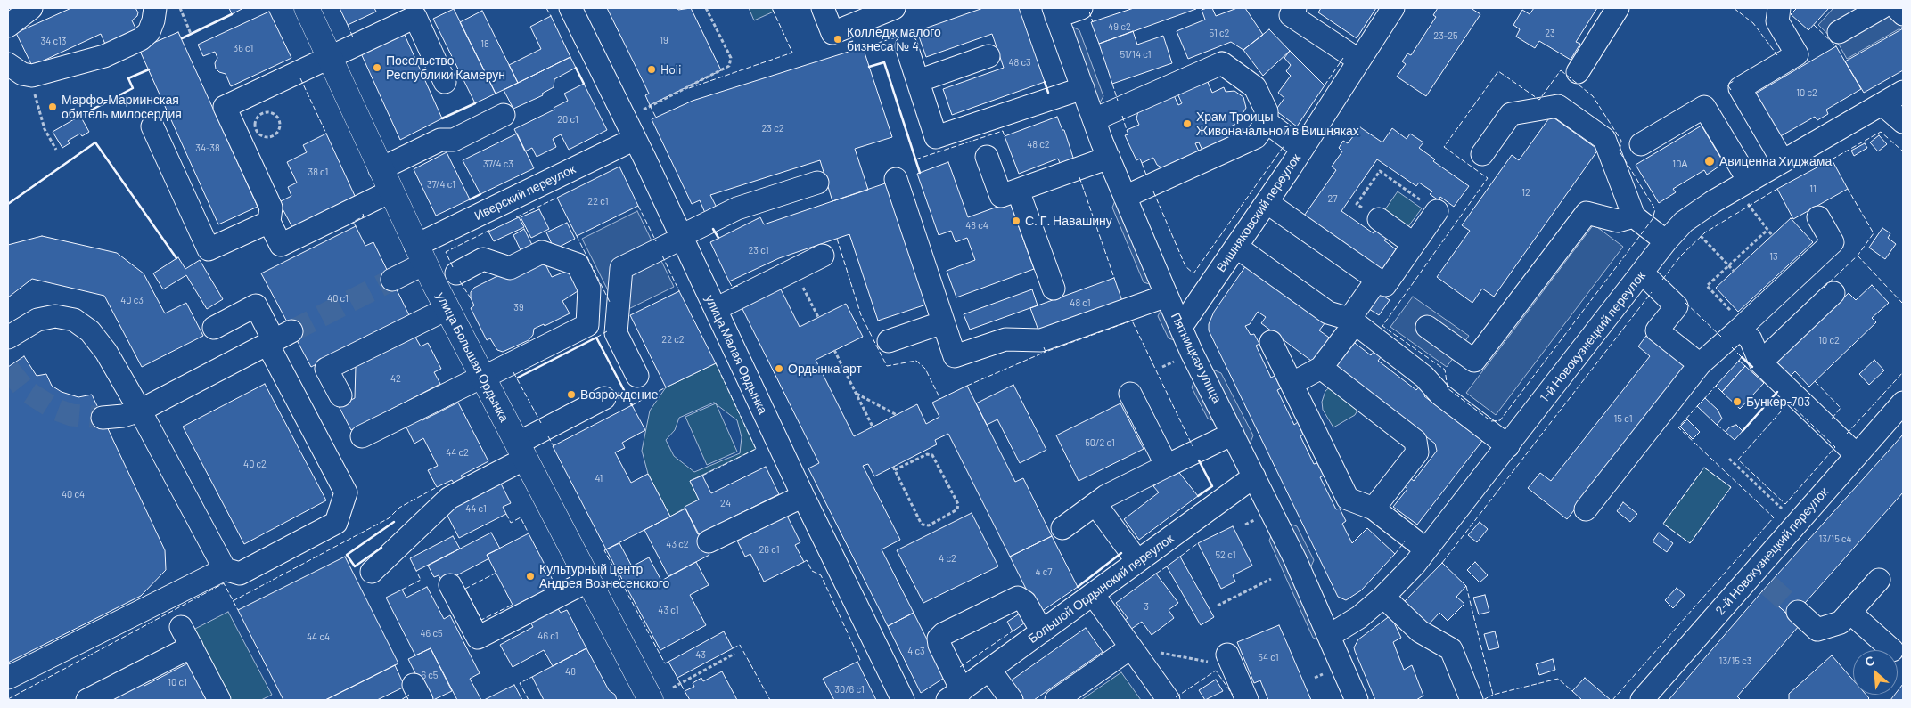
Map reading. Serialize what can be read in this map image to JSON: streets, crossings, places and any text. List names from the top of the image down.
{
  "streets": {
    "main road": ["улица Большая Ордынка"],
    "street": [
      "Иверский переулок",
      "Вишняковский переулок",
      "1-й Новокузнецкий переулок",
      "улица Малая Ордынка",
      "Пятницкая улица",
      "2-й Новокузнецкий переулок",
      "Большой Ордынский переулок"
    ]
  },
  "crossings": [
    ["Иверский переулок", "улица Малая Ордынка"],
    ["Иверский переулок", "улица Большая Ордынка"],
    ["Вишняковский переулок", "Пятницкая улица"],
    ["1-й Новокузнецкий переулок", "Пятницкая улица"],
    ["Пятницкая улица", "Большой Ордынский переулок"]
  ],
  "places": [
    "Колледж малого бизнеса № 4",
    "Посольство Республики Камерун",
    "Holi",
    "Марфо-Мариинская обитель милосердия",
    "Храм Троицы Живоначальной в Вишняках",
    "Авиценна Хиджама",
    "С. Г. Навашину",
    "Ордынка арт",
    "Возрождение",
    "Бункер-703",
    "Культурный центр Андрея Вознесенского"
  ],
  "house_numbers": [
    "49 c2",
    "51 с2",
    "23",
    "23-25",
    "19",
    "34 с13",
    "18",
    "36 с1",
    "51/14 с1",
    "48 с3",
    "10 с2",
    "20 с1",
    "23 с2",
    "48 с2",
    "34-38",
    "37/4 с3",
    "10А",
    "38 с1",
    "37/4 с1",
    "11",
    "12",
    "27",
    "22 с1",
    "48 с4",
    "23 с1",
    "13",
    "40 с1",
    "40 с3",
    "48 с1",
    "39",
    "22 с2",
    "10 с2",
    "42",
    "15 с1",
    "50/2 с1",
    "44 с2",
    "40 с2",
    "41",
    "40 с4",
    "24",
    "44 с1",
    "13/15 с4",
    "43 с2",
    "26 с1",
    "52 с1",
    "4 с2",
    "4 с7",
    "3",
    "43 с1",
    "46 с5",
    "46 с1",
    "44 с4",
    "4 с3",
    "43",
    "54 с1",
    "13/15 с3",
    "48",
    "6 с5",
    "10 с1",
    "30/6 с1"
  ],
  "north": "top left"
}
